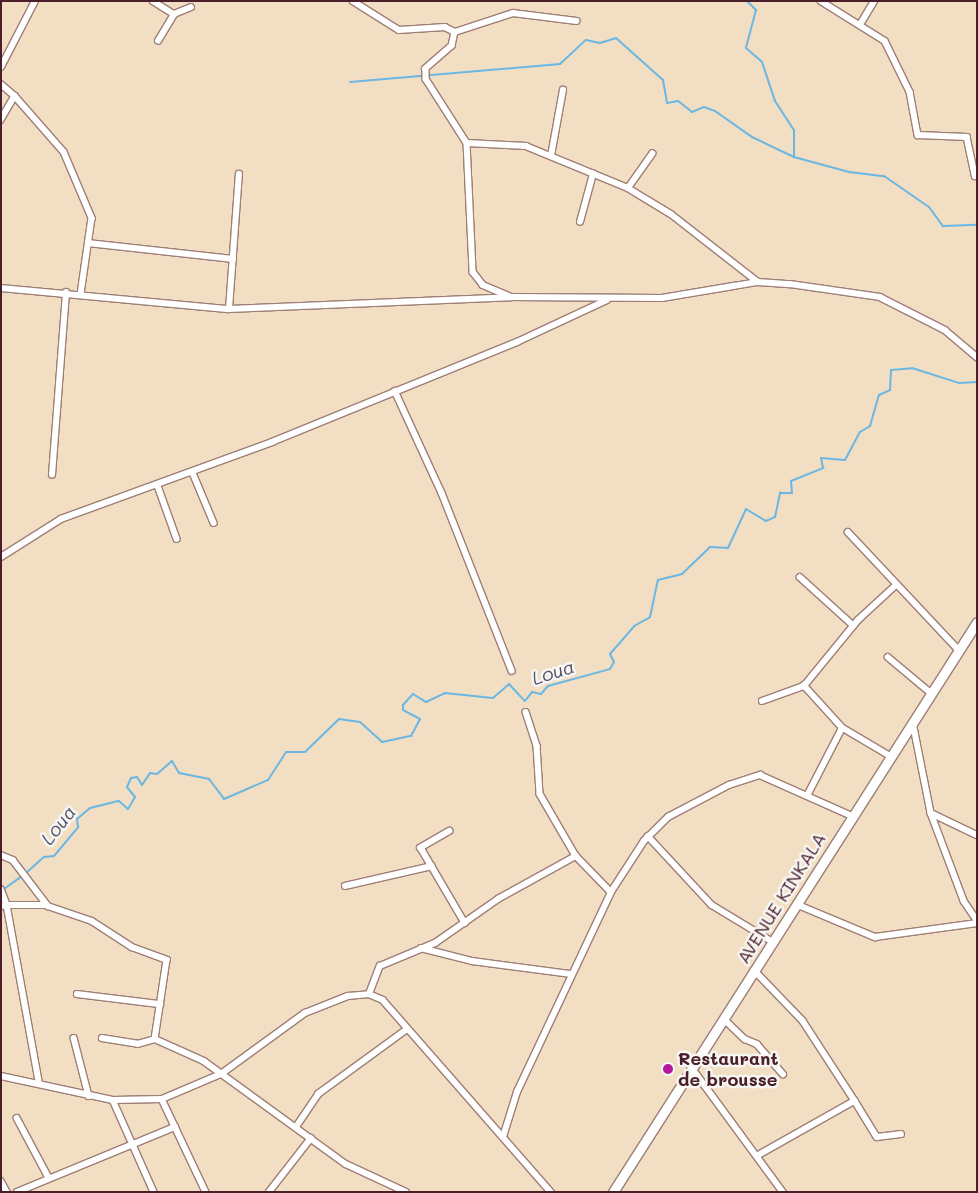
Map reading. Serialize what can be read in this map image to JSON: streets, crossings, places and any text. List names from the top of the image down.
{
  "streets": {
    "main road": ["AVENUE KINKALA"]
  },
  "water": ["Loua"],
  "places": ["Restaurant de brousse"]
}
